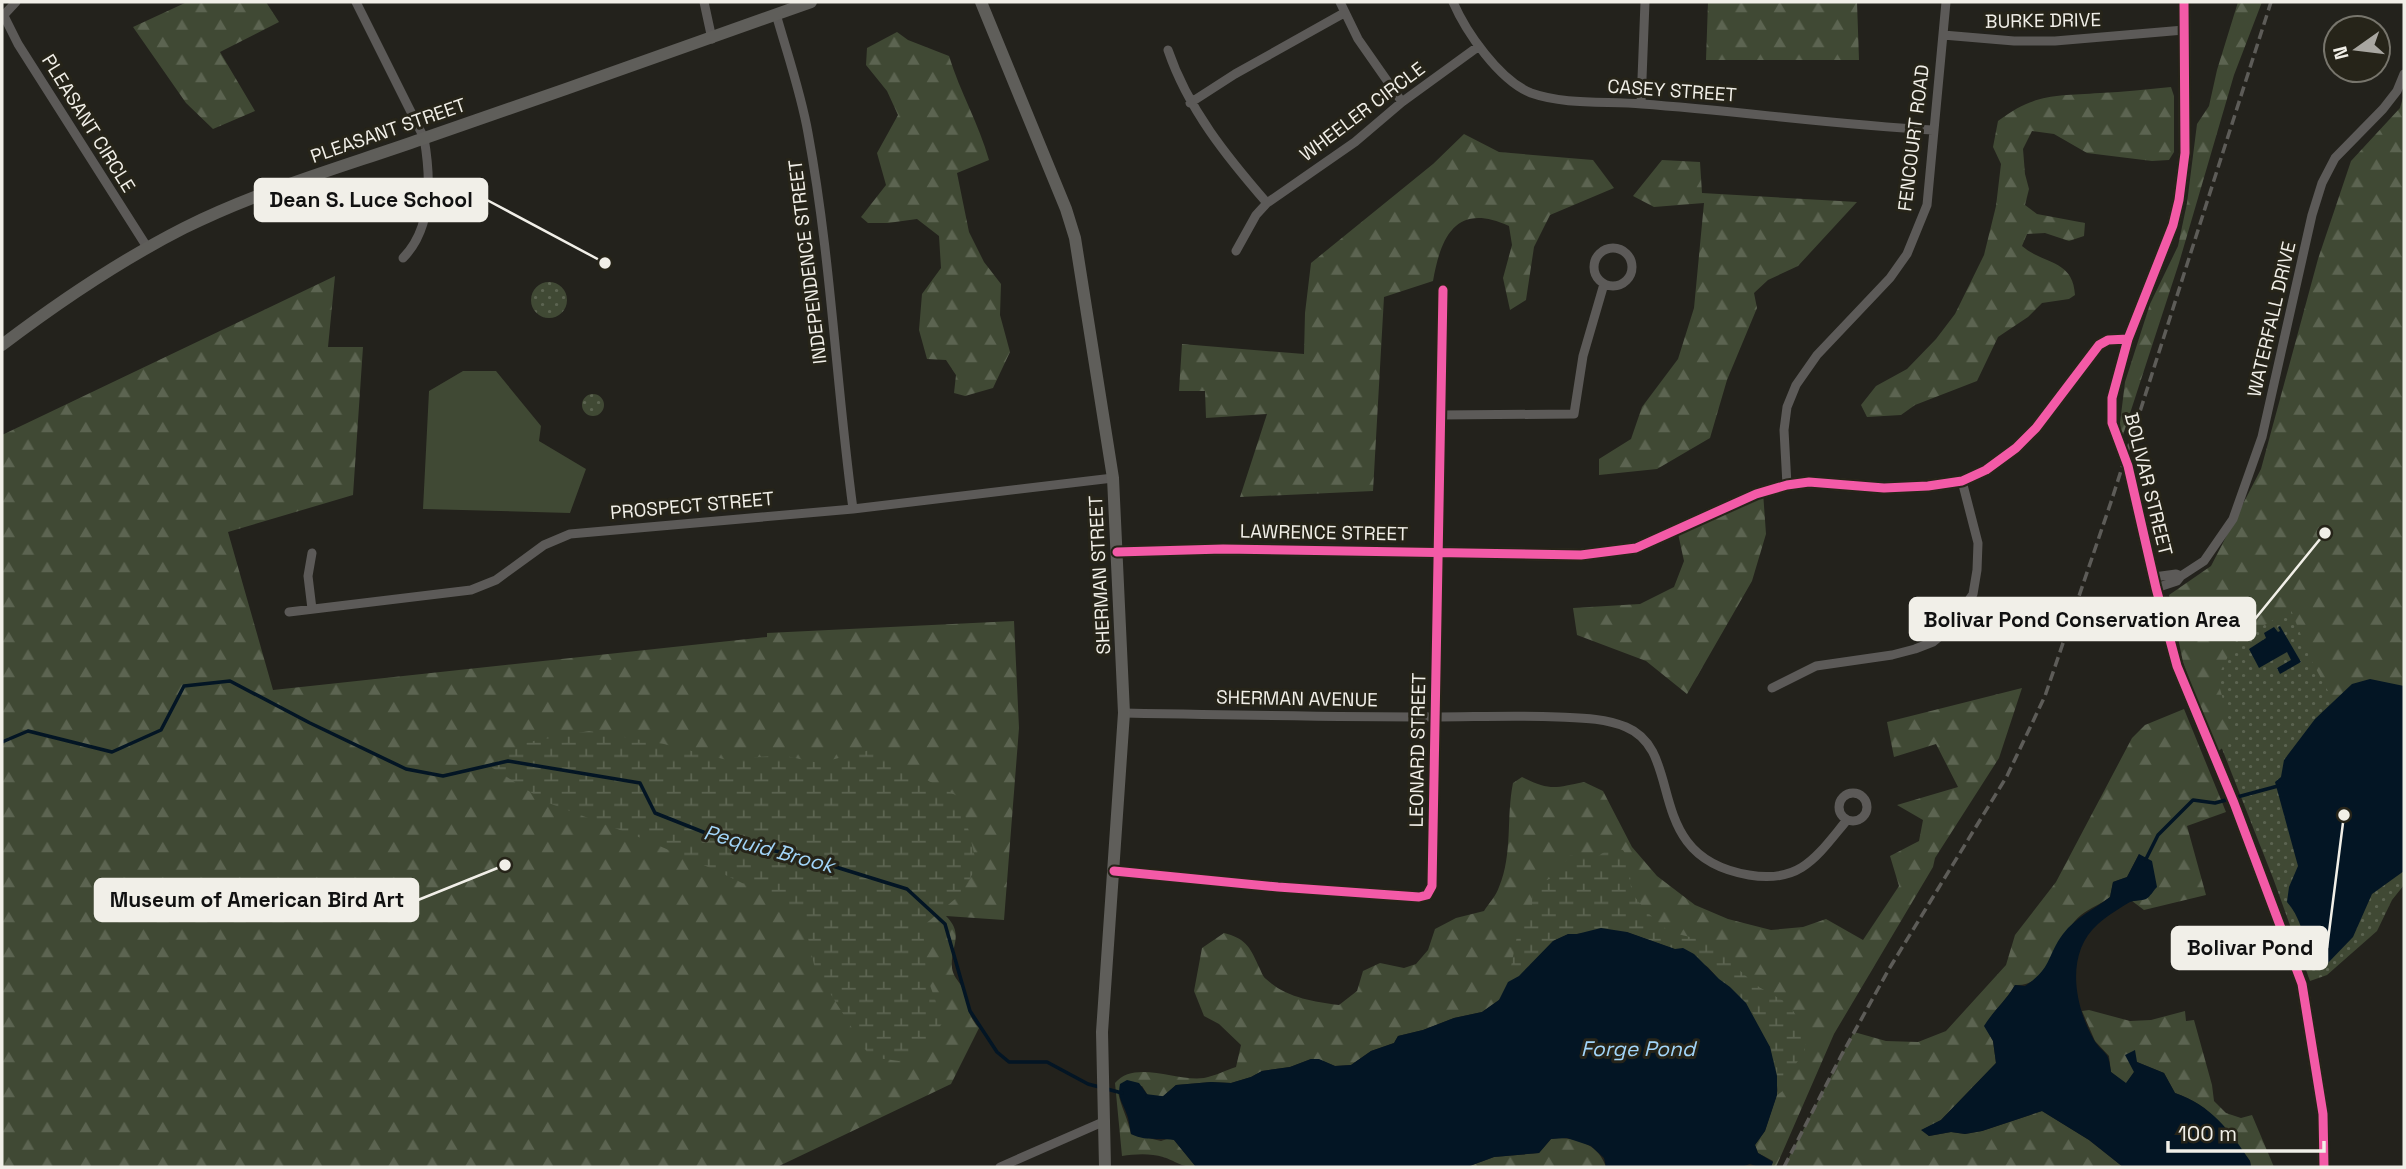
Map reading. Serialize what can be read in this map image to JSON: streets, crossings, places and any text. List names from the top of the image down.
{
  "streets": {
    "street": [
      "BURKE DRIVE",
      "CASEY STREET",
      "WHEELER CIRCLE",
      "PLEASANT CIRCLE",
      "PLEASANT STREET",
      "FENCOURT ROAD",
      "INDEPENDENCE STREET",
      "WATERFALL DRIVE",
      "BOLIVAR STREET",
      "PROSPECT STREET",
      "LAWRENCE STREET",
      "SHERMAN STREET",
      "SHERMAN AVENUE",
      "LEONARD STREET"
    ]
  },
  "crossings": [
    ["BURKE DRIVE", "FENCOURT ROAD"],
    ["BURKE DRIVE", "BOLIVAR STREET"],
    ["CASEY STREET", "WHEELER CIRCLE"],
    ["CASEY STREET", "FENCOURT ROAD"],
    ["PLEASANT CIRCLE", "PLEASANT STREET"],
    ["PLEASANT STREET", "INDEPENDENCE STREET"],
    ["FENCOURT ROAD", "LAWRENCE STREET"],
    ["INDEPENDENCE STREET", "PROSPECT STREET"],
    ["WATERFALL DRIVE", "BOLIVAR STREET"],
    ["BOLIVAR STREET", "LAWRENCE STREET"],
    ["PROSPECT STREET", "SHERMAN STREET"],
    ["LAWRENCE STREET", "SHERMAN STREET"],
    ["LAWRENCE STREET", "LEONARD STREET"],
    ["SHERMAN STREET", "SHERMAN AVENUE"],
    ["SHERMAN STREET", "LEONARD STREET"],
    ["SHERMAN AVENUE", "LEONARD STREET"]
  ],
  "water": ["Pequid Brook", "Forge Pond"],
  "places": [
    "Dean S. Luce School",
    "Bolivar Pond Conservation Area",
    "Bolivar Pond",
    "Museum of American Bird Art"
  ],
  "scale_bar": "100 m",
  "north": "left"
}
